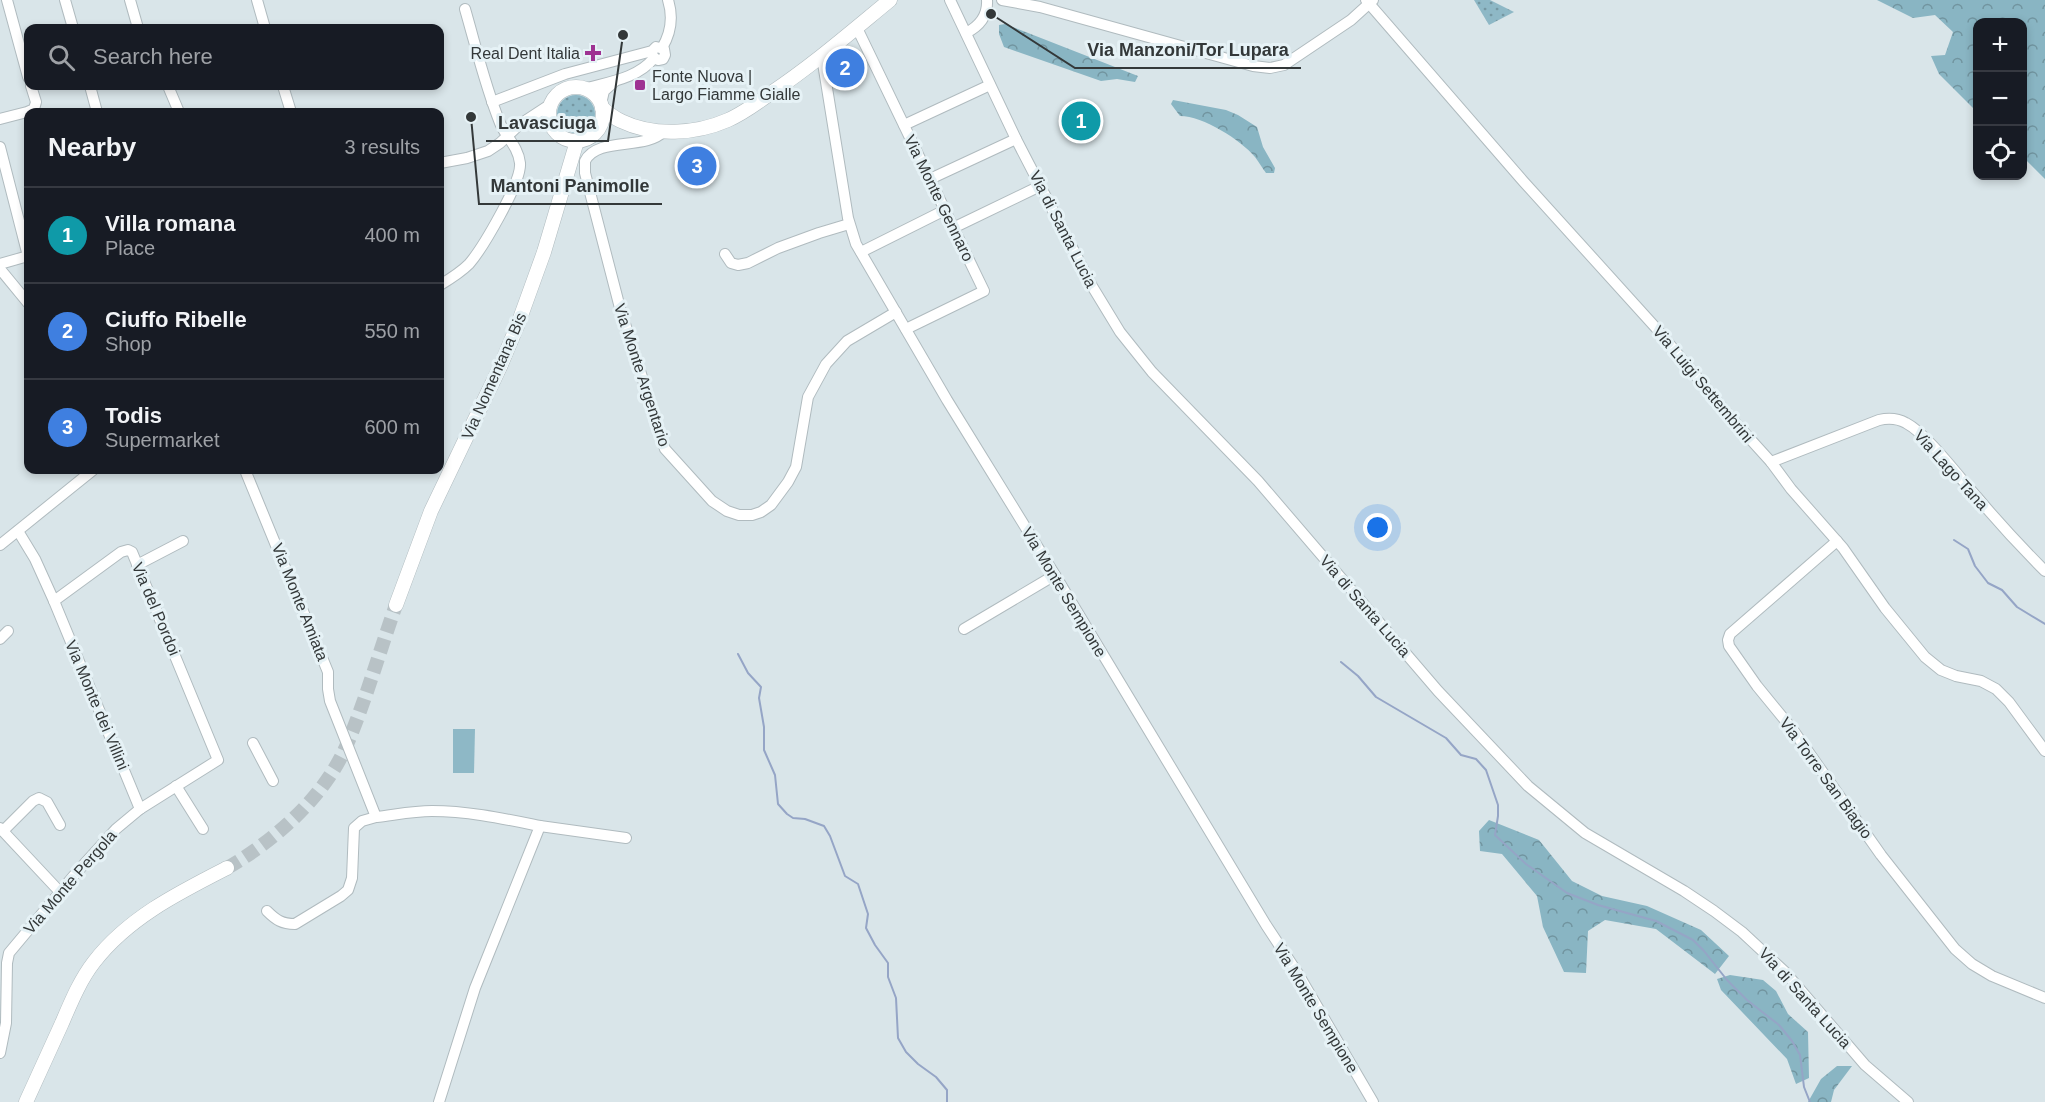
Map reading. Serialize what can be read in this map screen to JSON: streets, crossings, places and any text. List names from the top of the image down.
{
  "streets": {
    "main road": ["Via Nomentana Bis"],
    "street": [
      "Via Monte Gennaro",
      "Via di Santa Lucia",
      "Via Monte Argentario",
      "Via Luigi Settembrini",
      "Via Lago Tana",
      "Via Monte Sempione",
      "Via Monte Amiata",
      "Via del Pordoi",
      "Via Monte dei Villini",
      "Via Torre San Biagio",
      "Via Monte Pergola"
    ]
  },
  "crossings": [
    ["Via Monte Gennaro", "Via Monte Sempione"],
    ["Via Monte Argentario", "Via Monte Sempione"],
    ["Via Luigi Settembrini", "Via Lago Tana"],
    ["Via Luigi Settembrini", "Via Torre San Biagio"],
    ["Via del Pordoi", "Via Monte dei Villini"],
    ["Via del Pordoi", "Via Monte Pergola"],
    ["Via Monte dei Villini", "Via Monte Pergola"]
  ],
  "places": {
    "other": ["Via Manzoni/Tor Lupara", "Lavasciuga", "Mantoni Panimolle"],
    "health": ["Real Dent Italia"],
    "transit": ["Fonte Nuova | Largo Fiamme Gialle"]
  },
  "page": {
    "map_buttons": ["+", "−"],
    "search": "Search here",
    "pins": ["2", "1", "3"],
    "heading": ["Nearby", "3 results"],
    "list": [
      {
        "mark": "1",
        "name": "Villa romana",
        "note": "Place",
        "value": "400 m"
      },
      {
        "mark": "2",
        "name": "Ciuffo Ribelle",
        "note": "Shop",
        "value": "550 m"
      },
      {
        "mark": "3",
        "name": "Todis",
        "note": "Supermarket",
        "value": "600 m"
      }
    ]
  }
}
